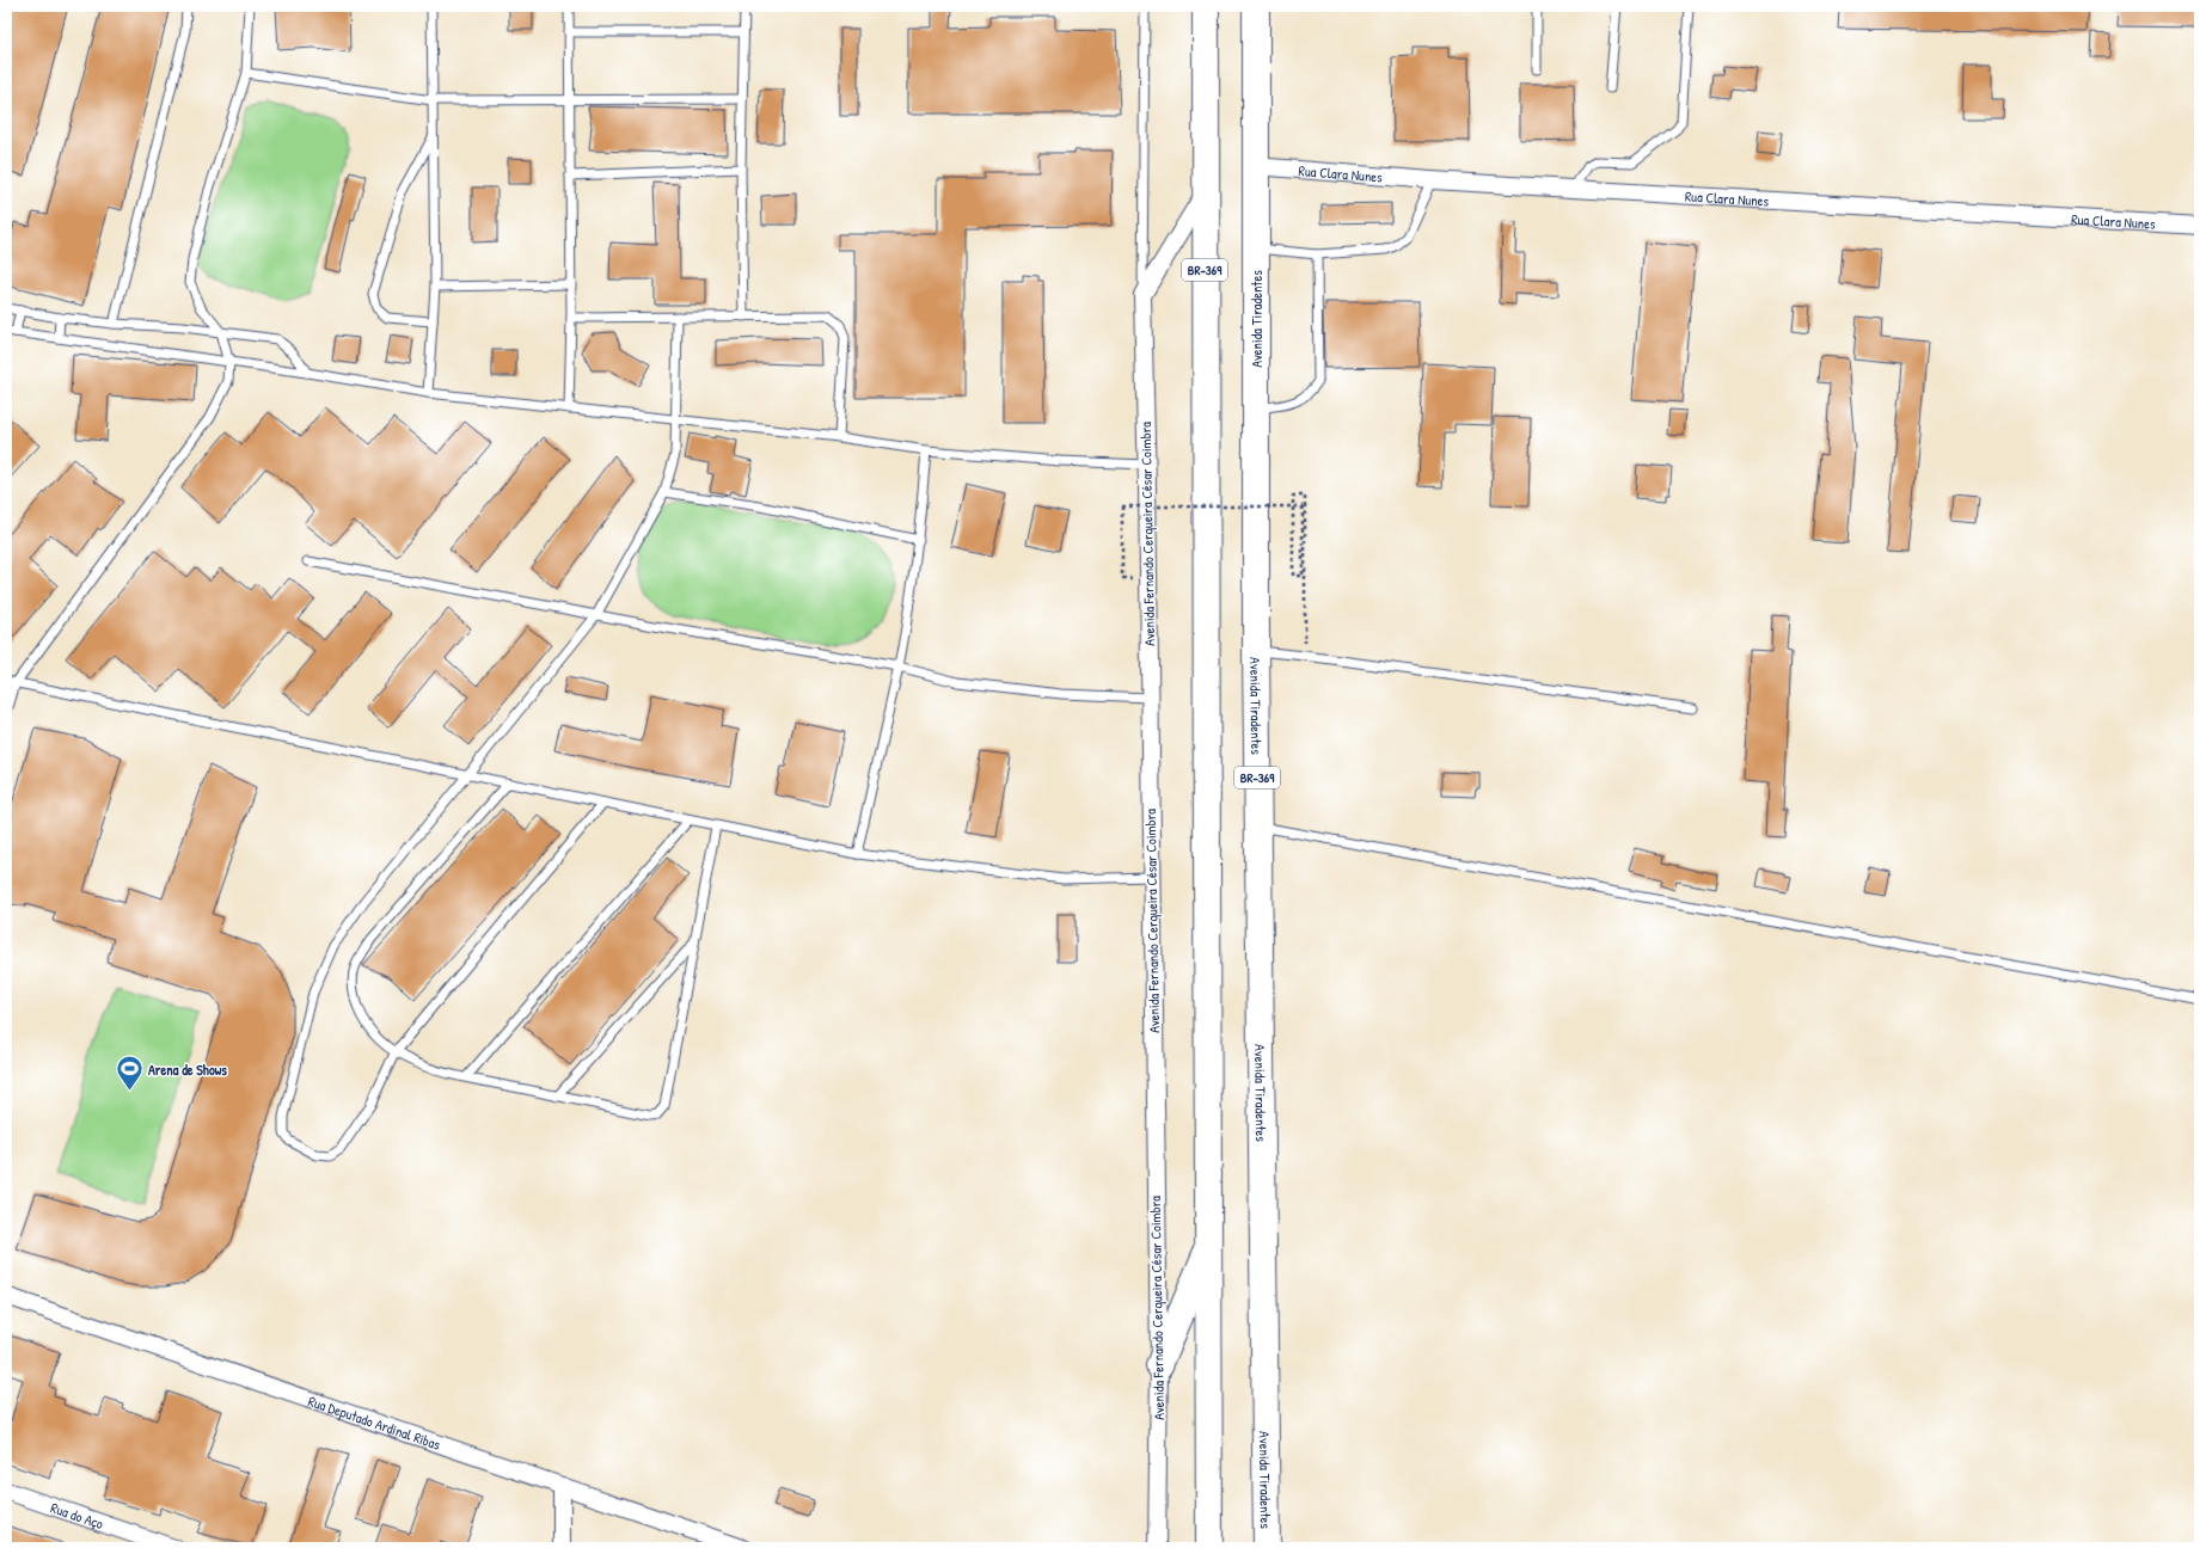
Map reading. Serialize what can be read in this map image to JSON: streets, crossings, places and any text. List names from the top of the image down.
{
  "streets": {
    "highway": ["BR-369", "Avenida Tiradentes"],
    "street": [
      "Rua Clara Nunes",
      "Avenida Fernando Cerqueira César Coimbra",
      "Rua Deputado Ardinal Ribas",
      "Rua do Aço"
    ]
  },
  "crossings": [
    ["Rua Clara Nunes", "Avenida Tiradentes"]
  ],
  "places": {
    "sports": ["Arena de Shows"]
  }
}
